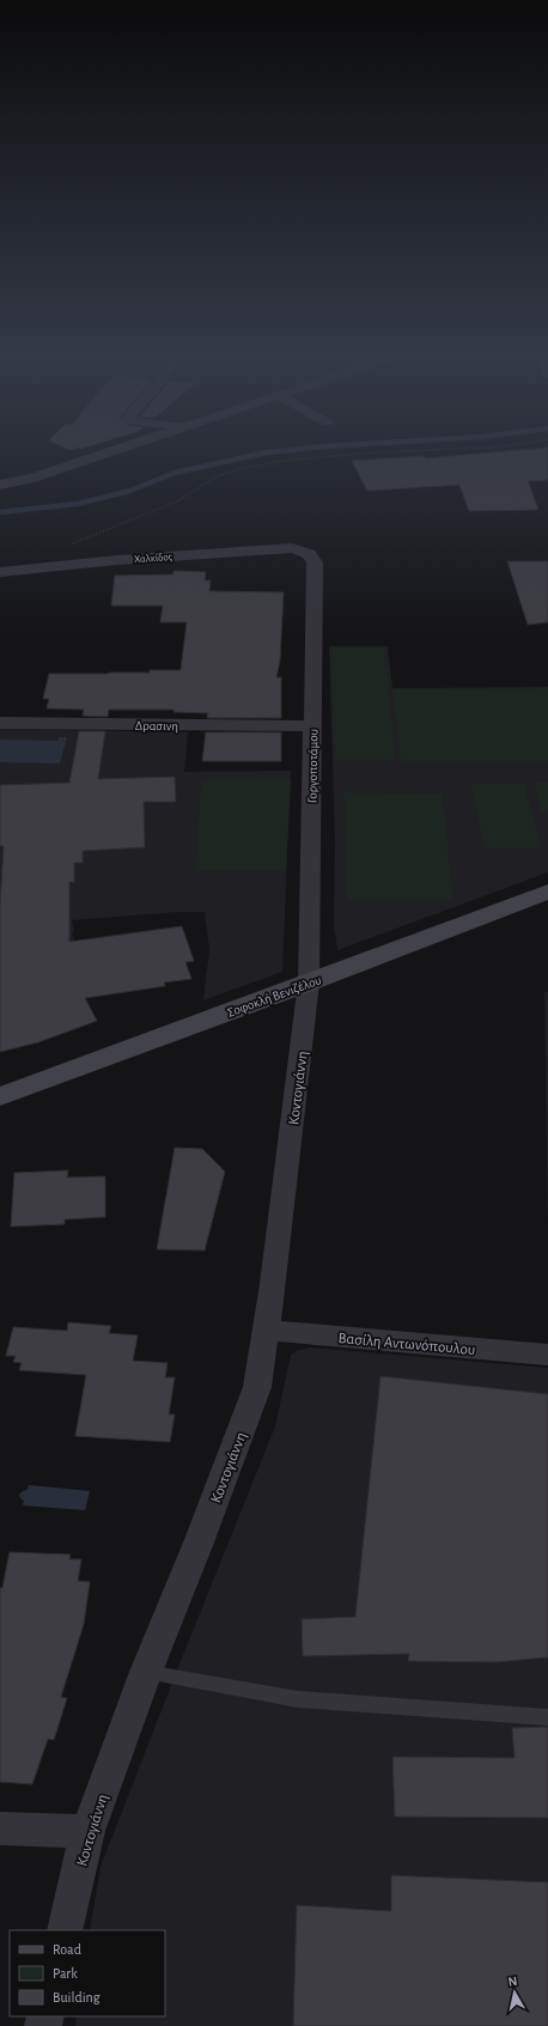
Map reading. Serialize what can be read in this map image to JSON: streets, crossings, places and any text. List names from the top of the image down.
{
  "streets": {
    "main road": ["Σοφοκλή Βενιζέλου"],
    "street": [
      "Χαλκίδος",
      "Δρασινη",
      "Γοργοποτάμου",
      "Κοντογιάννη",
      "Βασίλη Αντωνόπουλου"
    ]
  },
  "crossings": [
    ["Χαλκίδος", "Γοργοποτάμου"],
    ["Δρασινη", "Γοργοποτάμου"],
    ["Γοργοποτάμου", "Σοφοκλή Βενιζέλου"],
    ["Γοργοποτάμου", "Κοντογιάννη"],
    ["Σοφοκλή Βενιζέλου", "Κοντογιάννη"],
    ["Κοντογιάννη", "Βασίλη Αντωνόπουλου"]
  ],
  "legend": ["Road", "Park", "Building"],
  "north": "top"
}
